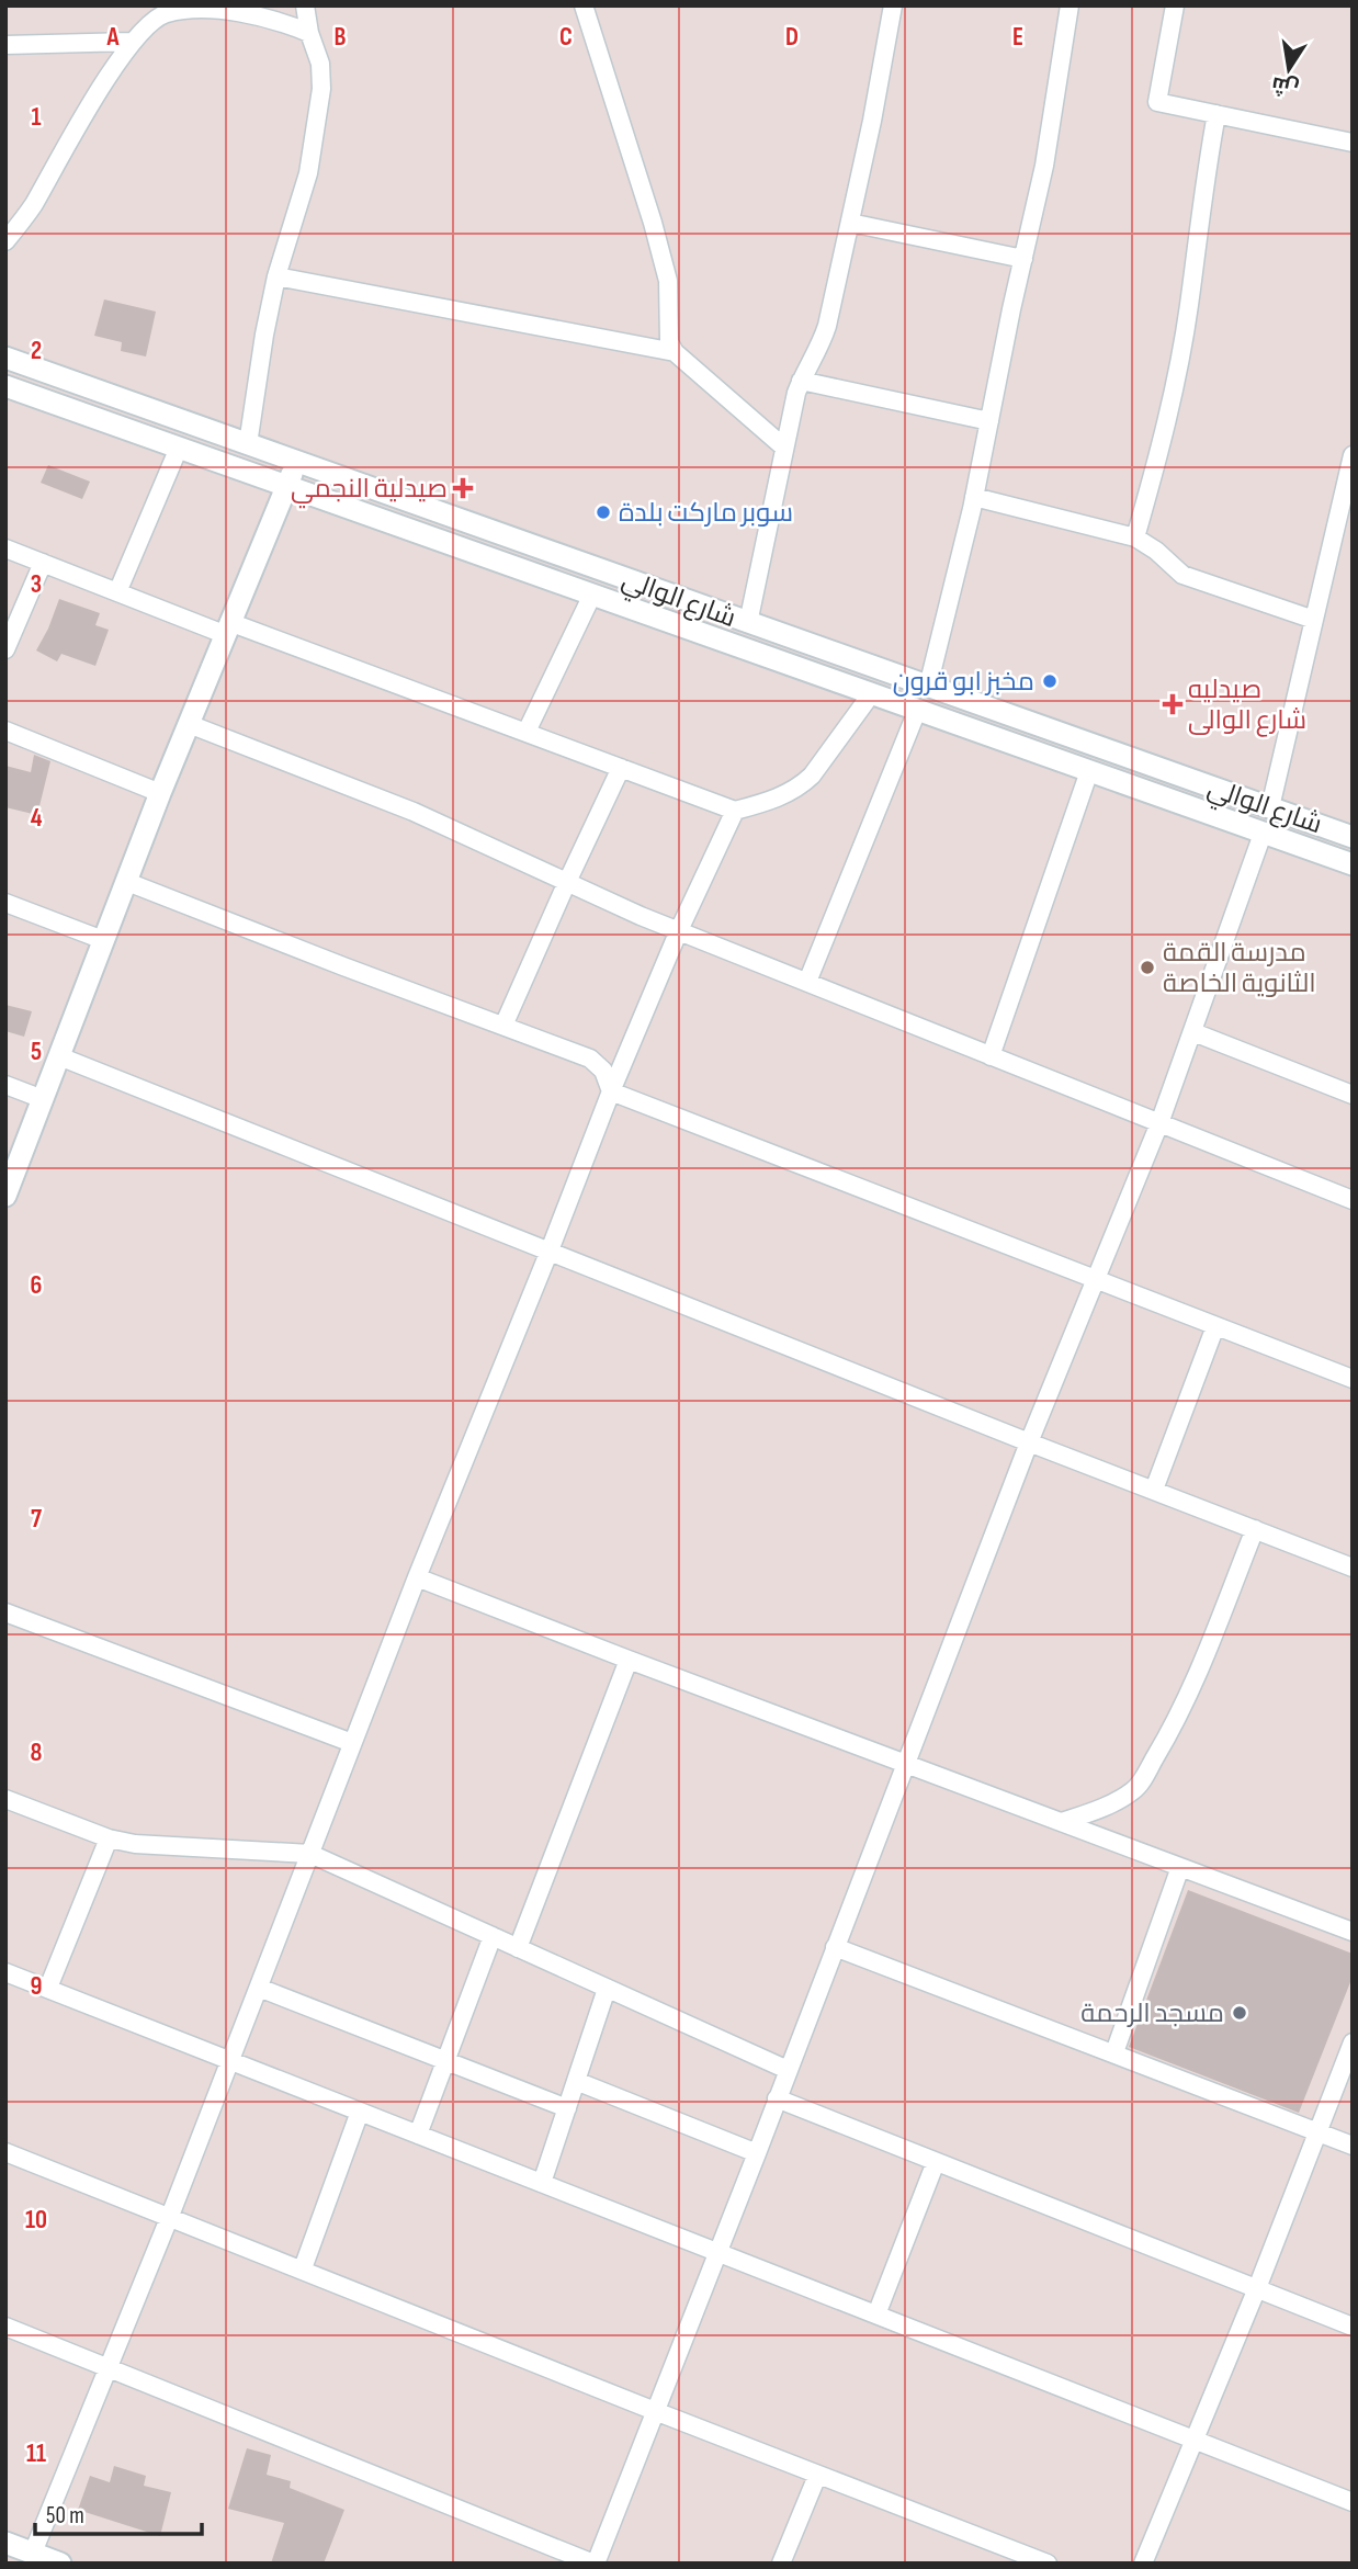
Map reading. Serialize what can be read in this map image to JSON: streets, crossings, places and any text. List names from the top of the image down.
{
  "streets": {
    "street": ["شارع الوالي"]
  },
  "places": {
    "health": ["صيدلية النجمي", "صيدليه شارع الوالى"],
    "other": [
      "سوبر ماركت بلدة",
      "مخبز ابو قرون",
      "مدرسة القمة الثانوية الخاصة",
      "مسجد الرحمة"
    ]
  },
  "scale_bar": "50 m",
  "north": "bottom",
  "grid": {
    "columns": [
      "A",
      "B",
      "C",
      "D",
      "E"
    ],
    "rows": [
      "1",
      "2",
      "3",
      "4",
      "5",
      "6",
      "7",
      "8",
      "9",
      "10",
      "11"
    ]
  }
}
